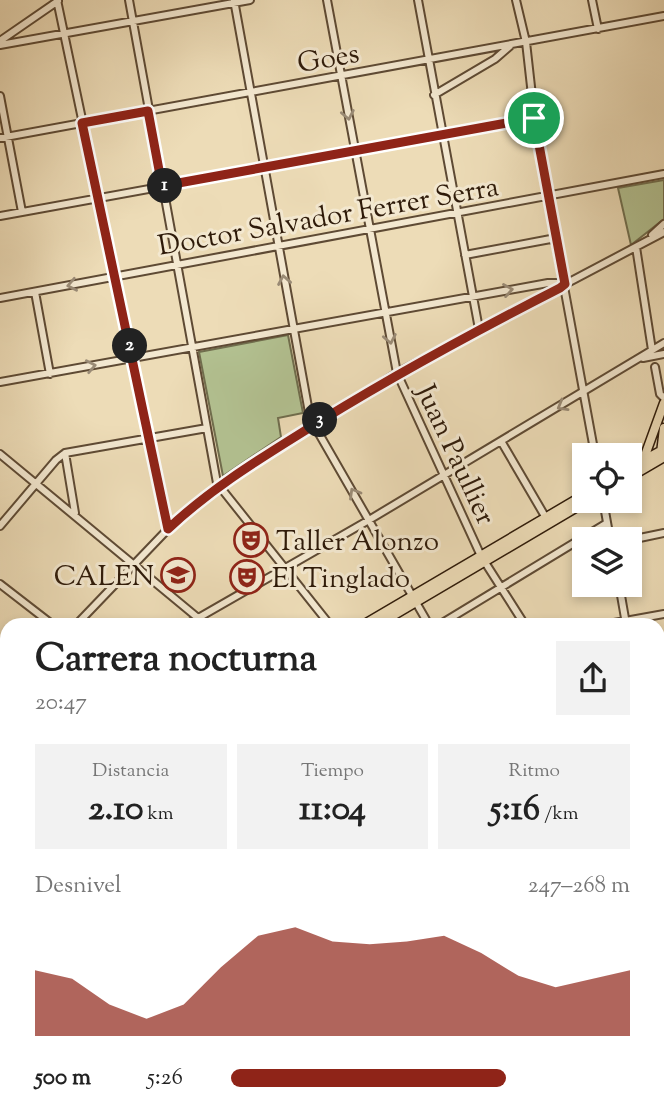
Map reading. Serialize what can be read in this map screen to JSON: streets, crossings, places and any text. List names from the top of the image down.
{
  "streets": {
    "street": ["Goes", "Doctor Salvador Ferrer Serra", "Juan Paullier"]
  },
  "crossings": [
    ["Goes", "Juan Paullier"],
    ["Doctor Salvador Ferrer Serra", "Juan Paullier"]
  ],
  "places": {
    "theatre": ["Taller Alonzo", "El Tinglado"],
    "school or university": ["CALEN"]
  },
  "page": {
    "pins": ["1", "2", "3"],
    "heading": ["Carrera nocturna", "20:47"],
    "stats": [
      ["Distancia", "2.10 km"],
      ["Tiempo", "11:04"],
      ["Ritmo", "5:16 /km"]
    ],
    "chart": ["Desnivel", "247–268 m"],
    "list": [
      {
        "name": "500 m",
        "note": "5:26"
      }
    ]
  }
}
